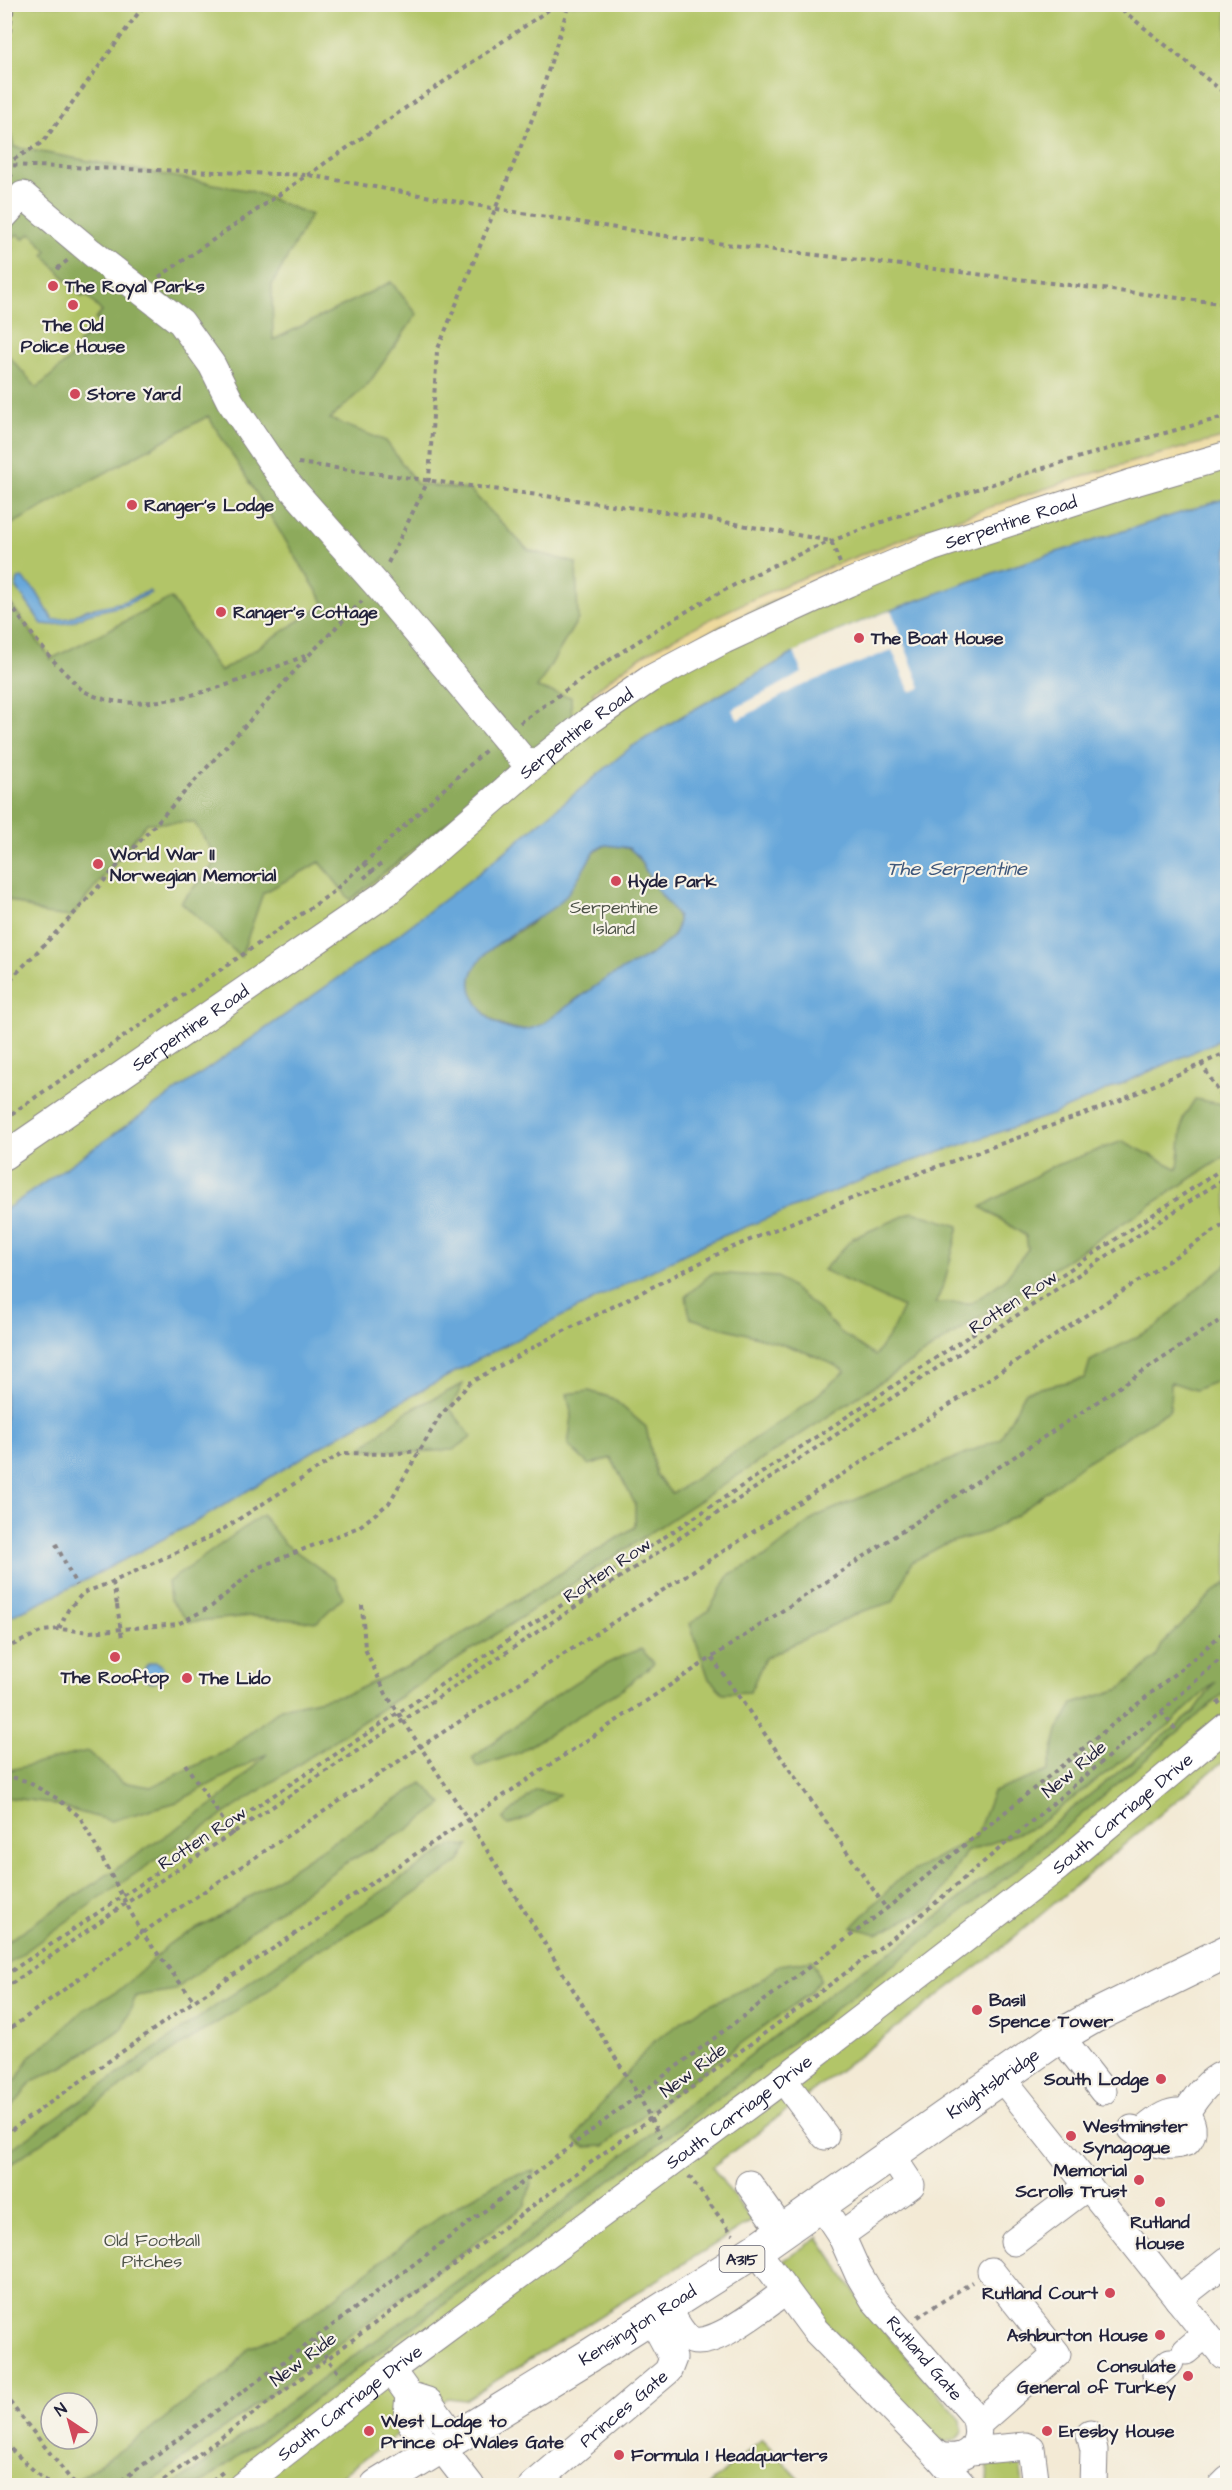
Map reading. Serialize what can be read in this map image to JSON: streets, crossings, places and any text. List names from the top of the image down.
{
  "streets": {
    "main road": ["Knightsbridge", "A315", "Kensington Road"],
    "street": [
      "Serpentine Road",
      "South Carriage Drive",
      "Rutland Gate",
      "Princes Gate"
    ],
    "path": ["Rotten Row", "New Ride"]
  },
  "crossings": [
    ["Knightsbridge", "Kensington Road"],
    ["Kensington Road", "Rutland Gate"],
    ["Kensington Road", "Princes Gate"]
  ],
  "water": ["The Serpentine"],
  "parks": ["Serpentine Island", "Old Football Pitches"],
  "places": [
    "The Royal Parks",
    "The Old Police House",
    "Store Yard",
    "Ranger's Lodge",
    "Ranger's Cottage",
    "The Boat House",
    "World War II Norwegian Memorial",
    "Hyde Park",
    "The Rooftop",
    "The Lido",
    "Basil Spence Tower",
    "South Lodge",
    "Westminster Synagogue",
    "Memorial Scrolls Trust",
    "Rutland House",
    "Rutland Court",
    "Ashburton House",
    "Consulate General of Turkey",
    "West Lodge to Prince of Wales Gate",
    "Eresby House",
    "Formula 1 Headquarters"
  ],
  "north": "top left"
}
